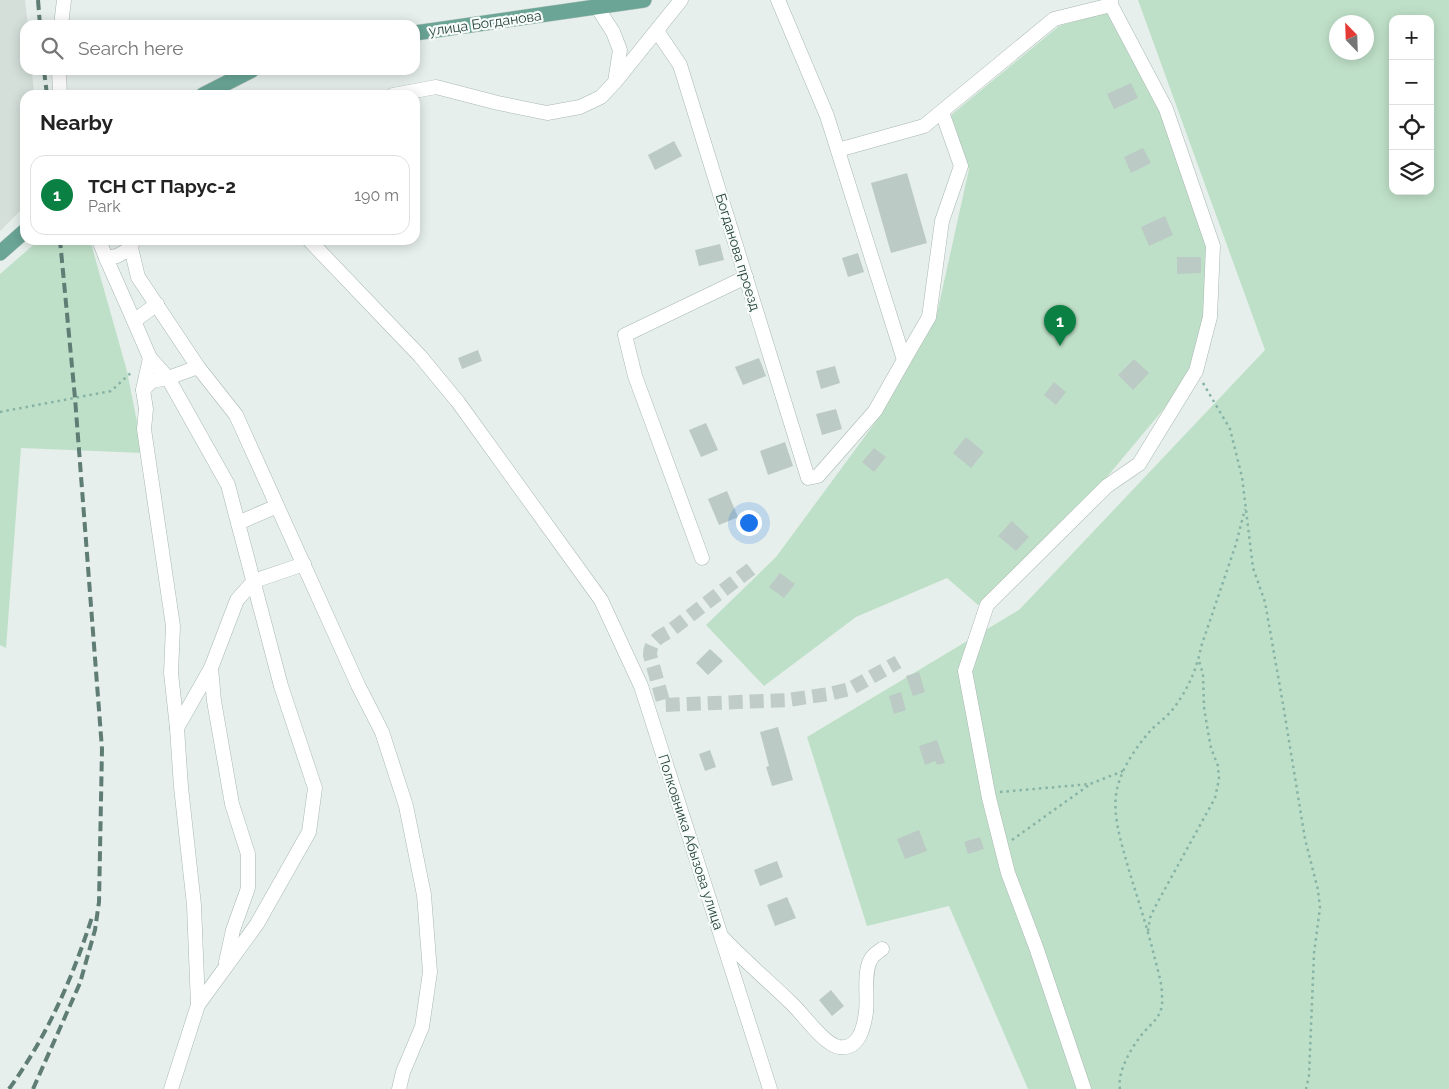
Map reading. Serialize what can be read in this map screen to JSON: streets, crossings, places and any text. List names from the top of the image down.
{
  "streets": {
    "main road": ["улица Богданова"],
    "street": ["Богданова проезд", "Полковника Абызова улица"]
  },
  "north": "top left",
  "page": {
    "map_buttons": ["+", "−"],
    "search": "Search here",
    "heading": "Nearby",
    "list": [
      {
        "mark": "1",
        "name": "ТСН СТ Парус-2",
        "note": "Park",
        "value": "190 m"
      }
    ],
    "pins": "1"
  }
}
